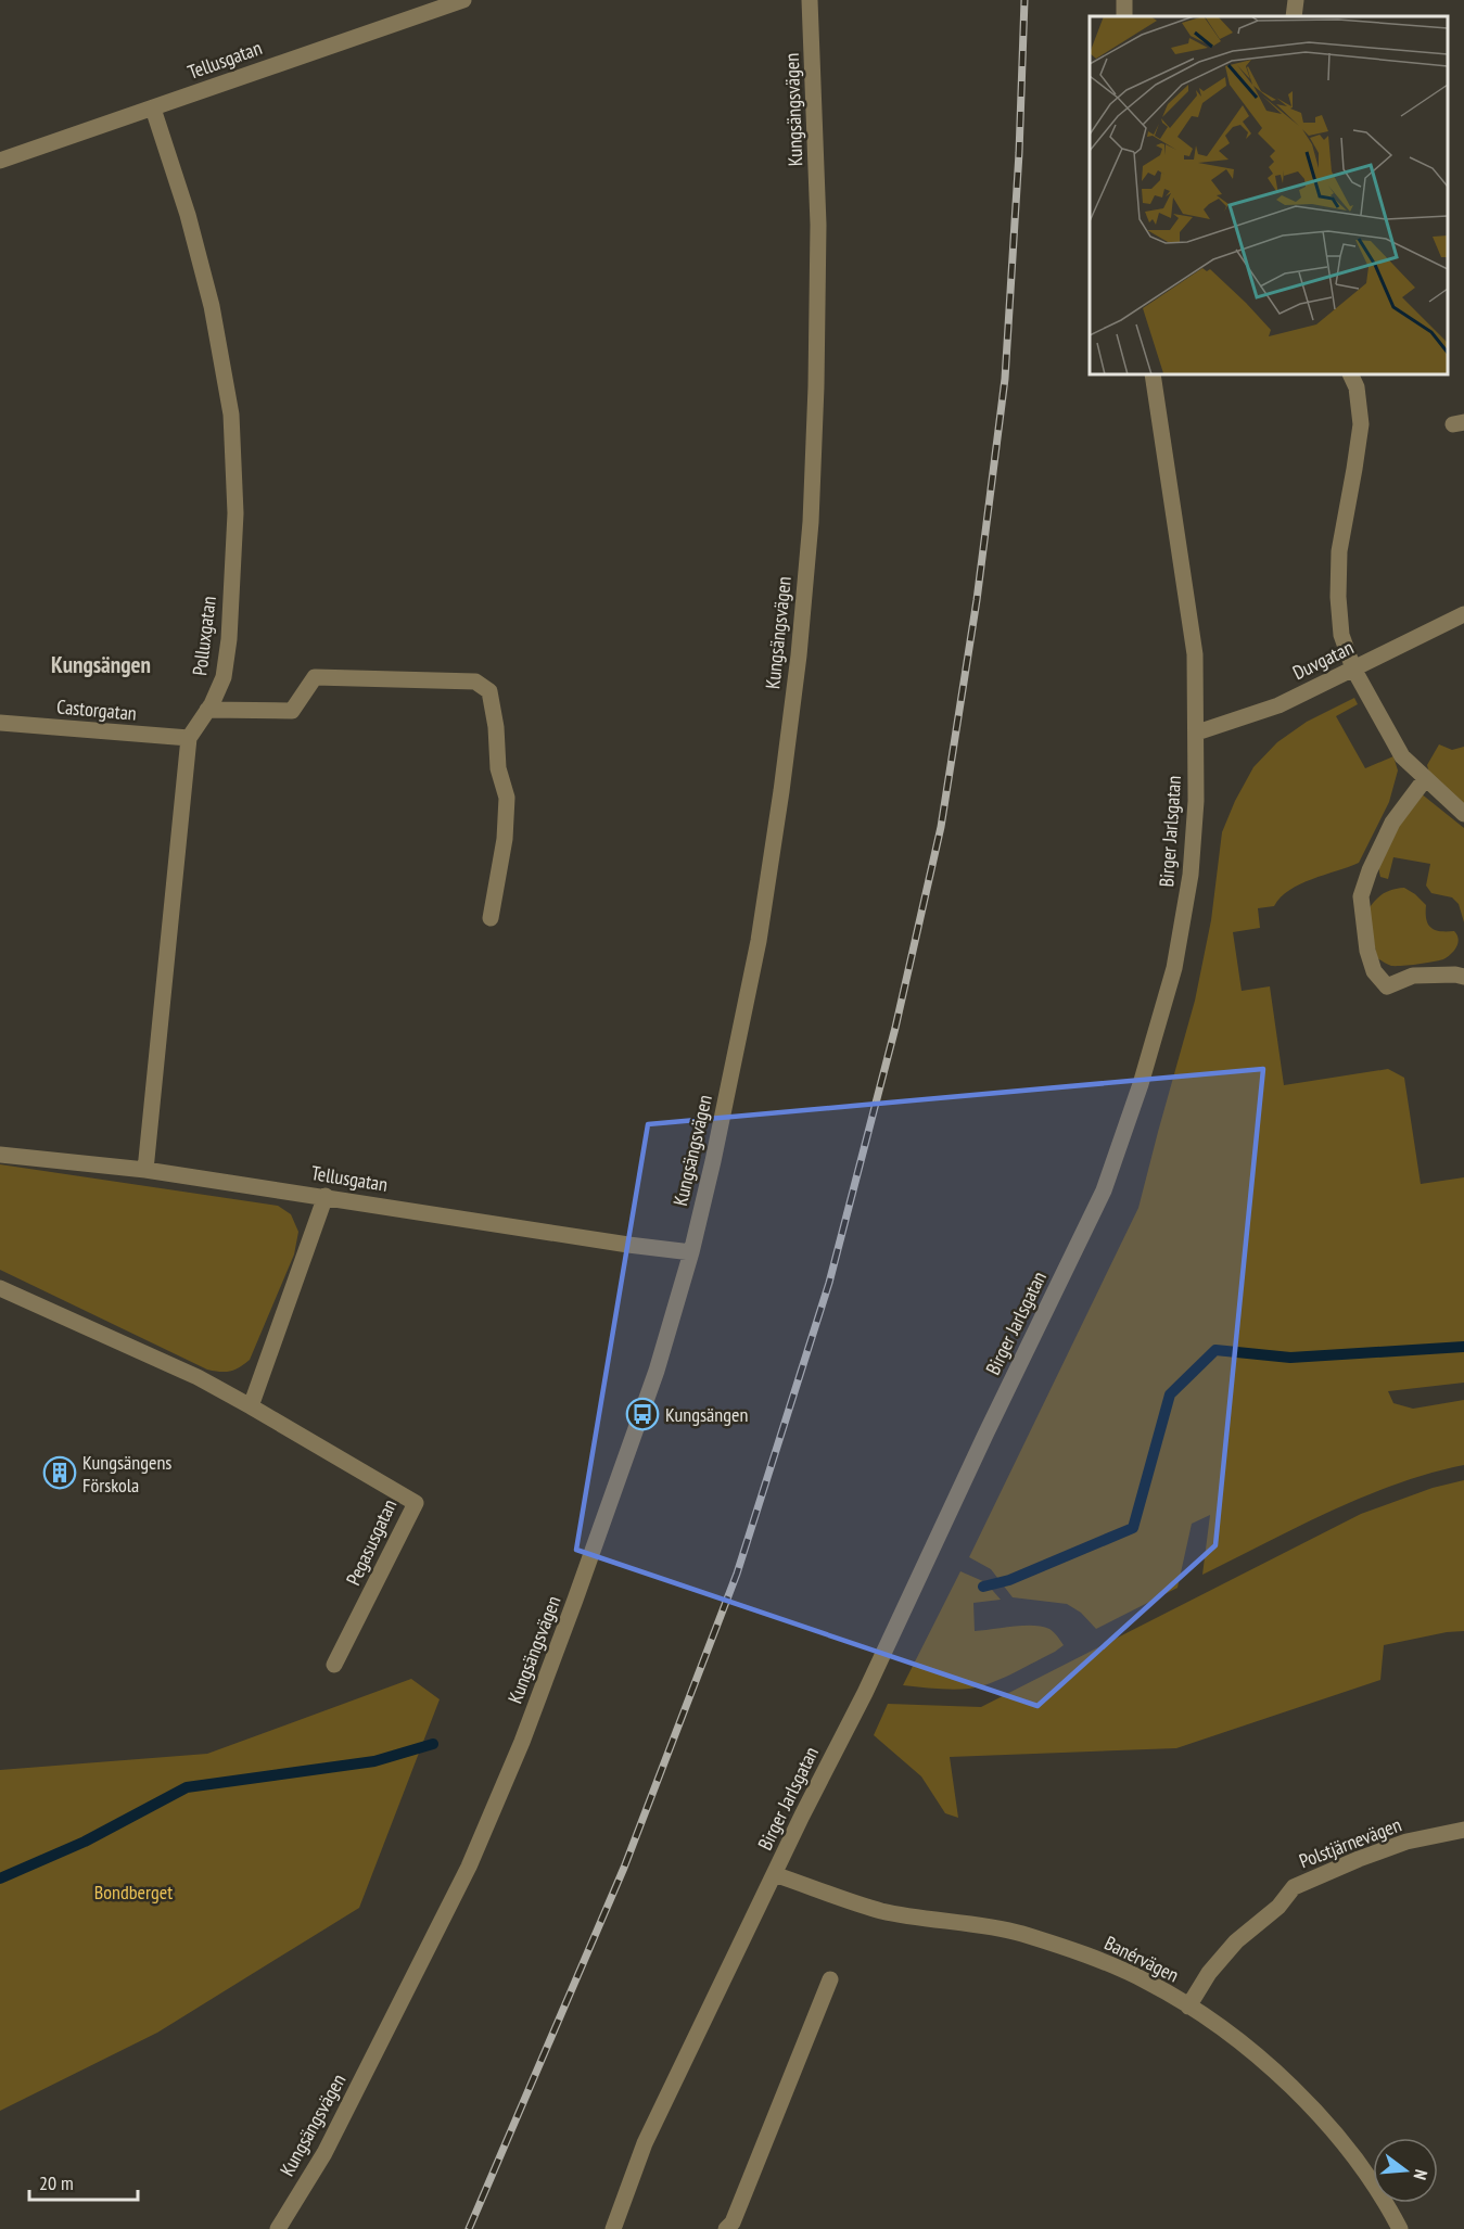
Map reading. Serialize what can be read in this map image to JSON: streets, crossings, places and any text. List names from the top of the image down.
{
  "streets": {
    "street": [
      "Tellusgatan",
      "Kungsängsvägen",
      "Polluxgatan",
      "Duvgatan",
      "Castorgatan",
      "Birger Jarlsgatan",
      "Pegasusgatan",
      "Polstjärnevägen",
      "Banérvägen"
    ]
  },
  "crossings": [
    ["Tellusgatan", "Kungsängsvägen"],
    ["Tellusgatan", "Polluxgatan"],
    ["Polluxgatan", "Castorgatan"],
    ["Duvgatan", "Birger Jarlsgatan"],
    ["Birger Jarlsgatan", "Banérvägen"],
    ["Polstjärnevägen", "Banérvägen"]
  ],
  "districts": ["Kungsängen"],
  "parks": ["Bondberget"],
  "places": {
    "bus stop": ["Kungsängen"],
    "building": ["Kungsängens Förskola"]
  },
  "scale_bar": "20 m",
  "north": "right"
}
